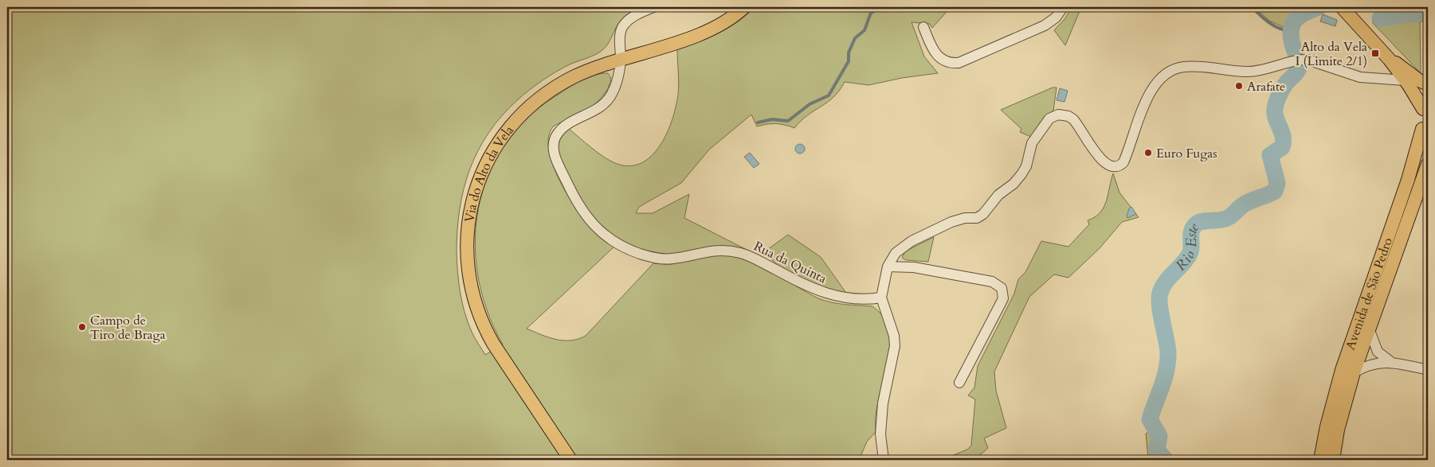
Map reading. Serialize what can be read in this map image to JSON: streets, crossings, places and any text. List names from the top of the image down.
{
  "streets": {
    "main road": ["Via do Alto da Vela", "Avenida de São Pedro"],
    "street": ["Rua da Quinta"]
  },
  "crossings": [
    ["Via do Alto da Vela", "Rua da Quinta"]
  ],
  "water": ["Rio Este"],
  "places": {
    "transit": ["Alto da Vela I (Limite 2/1)"],
    "other": ["Arafate", "Euro Fugas", "Campo de Tiro de Braga"]
  }
}
